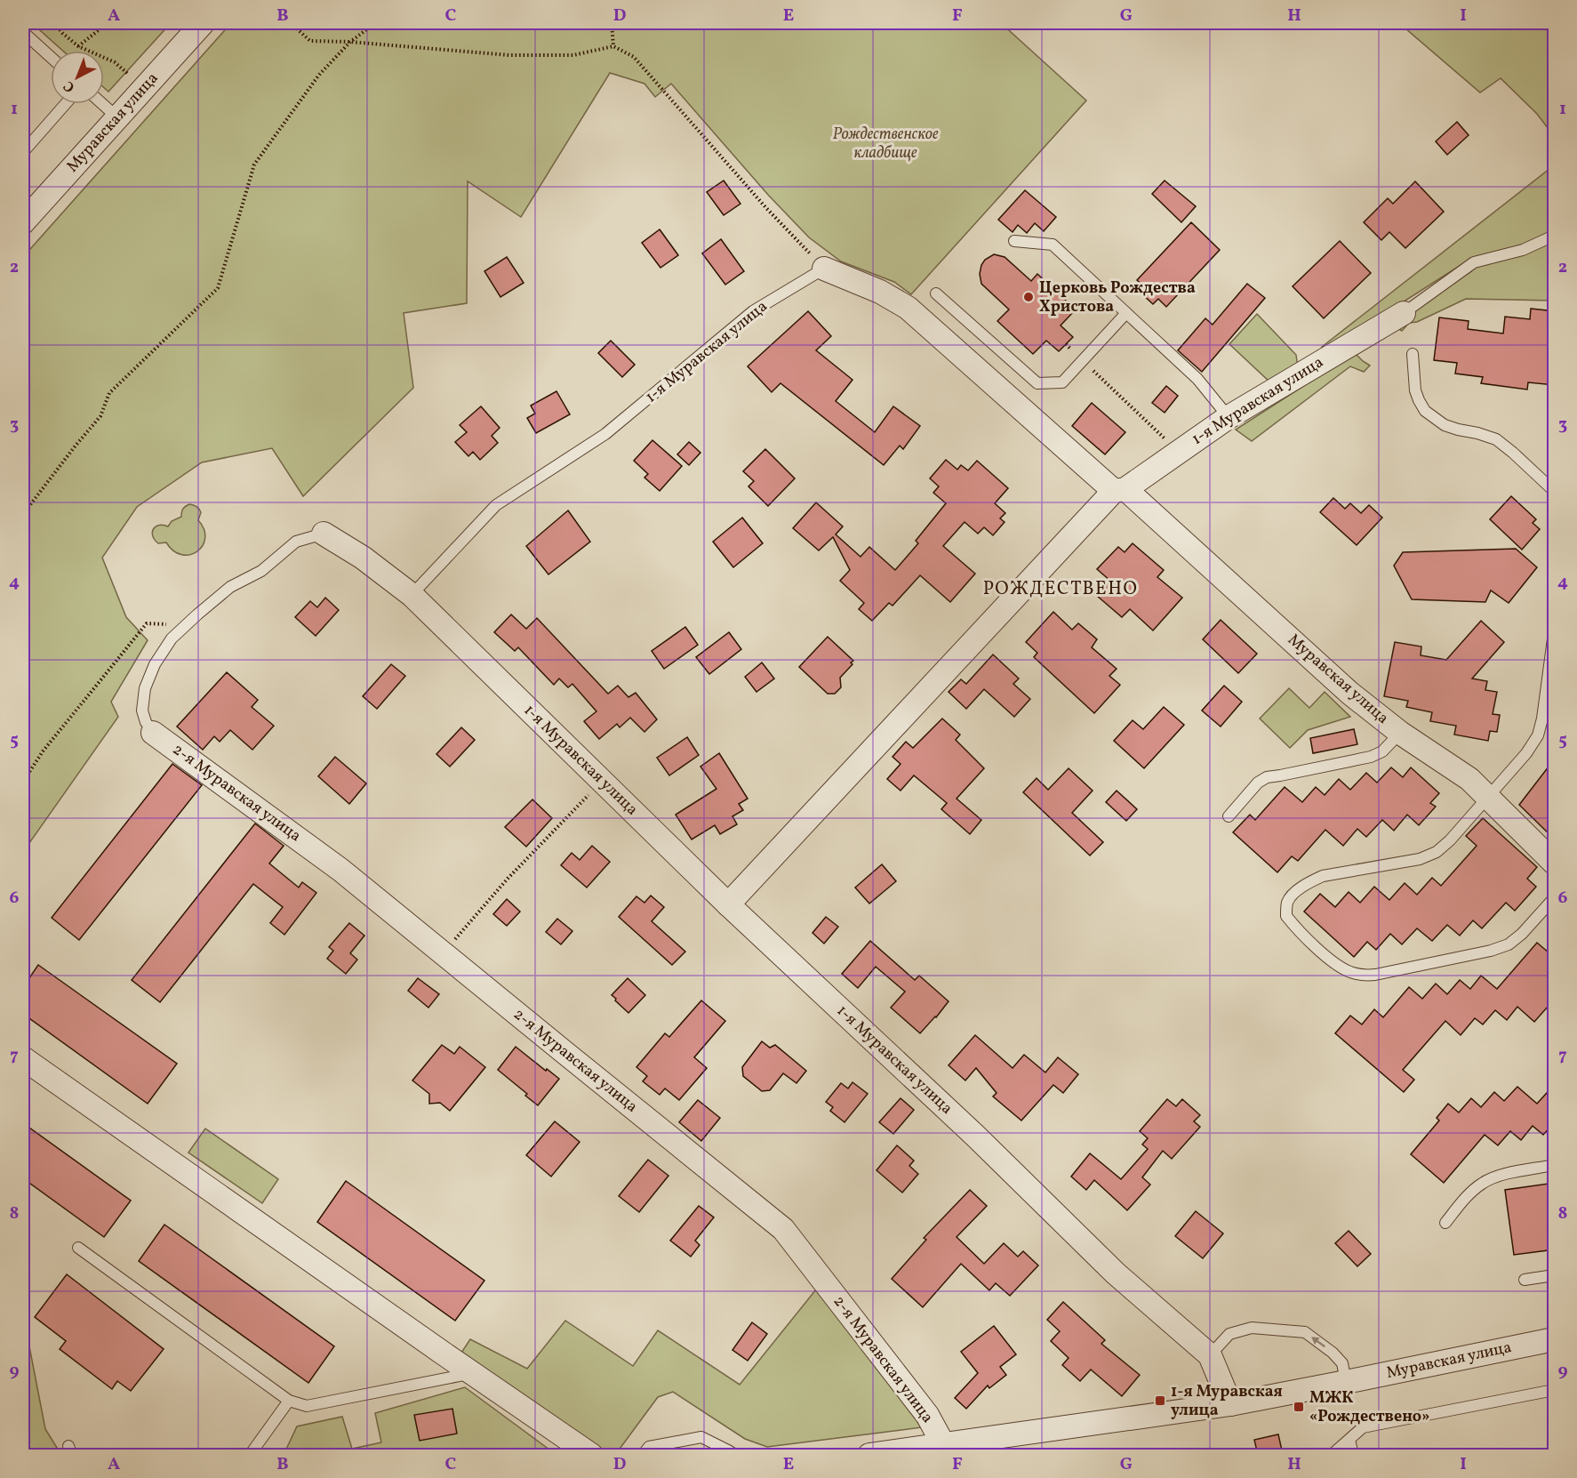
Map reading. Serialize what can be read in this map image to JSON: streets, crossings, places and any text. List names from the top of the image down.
{
  "streets": {
    "street": ["Муравская улица", "1-я Муравская улица", "2-я Муравская улица"]
  },
  "crossings": [
    ["Муравская улица", "1-я Муравская улица"],
    ["Муравская улица", "2-я Муравская улица"]
  ],
  "districts": ["РОЖДЕСТВЕНО"],
  "parks": ["Рождественское кладбище"],
  "places": {
    "other": ["Церковь Рождества Христова"],
    "transit": ["1-я Муравская улица", "МЖК «Рождествено»"]
  },
  "north": "bottom left",
  "grid": {
    "columns": [
      "A",
      "B",
      "C",
      "D",
      "E",
      "F",
      "G",
      "H",
      "I"
    ],
    "rows": [
      "1",
      "2",
      "3",
      "4",
      "5",
      "6",
      "7",
      "8",
      "9"
    ]
  }
}
